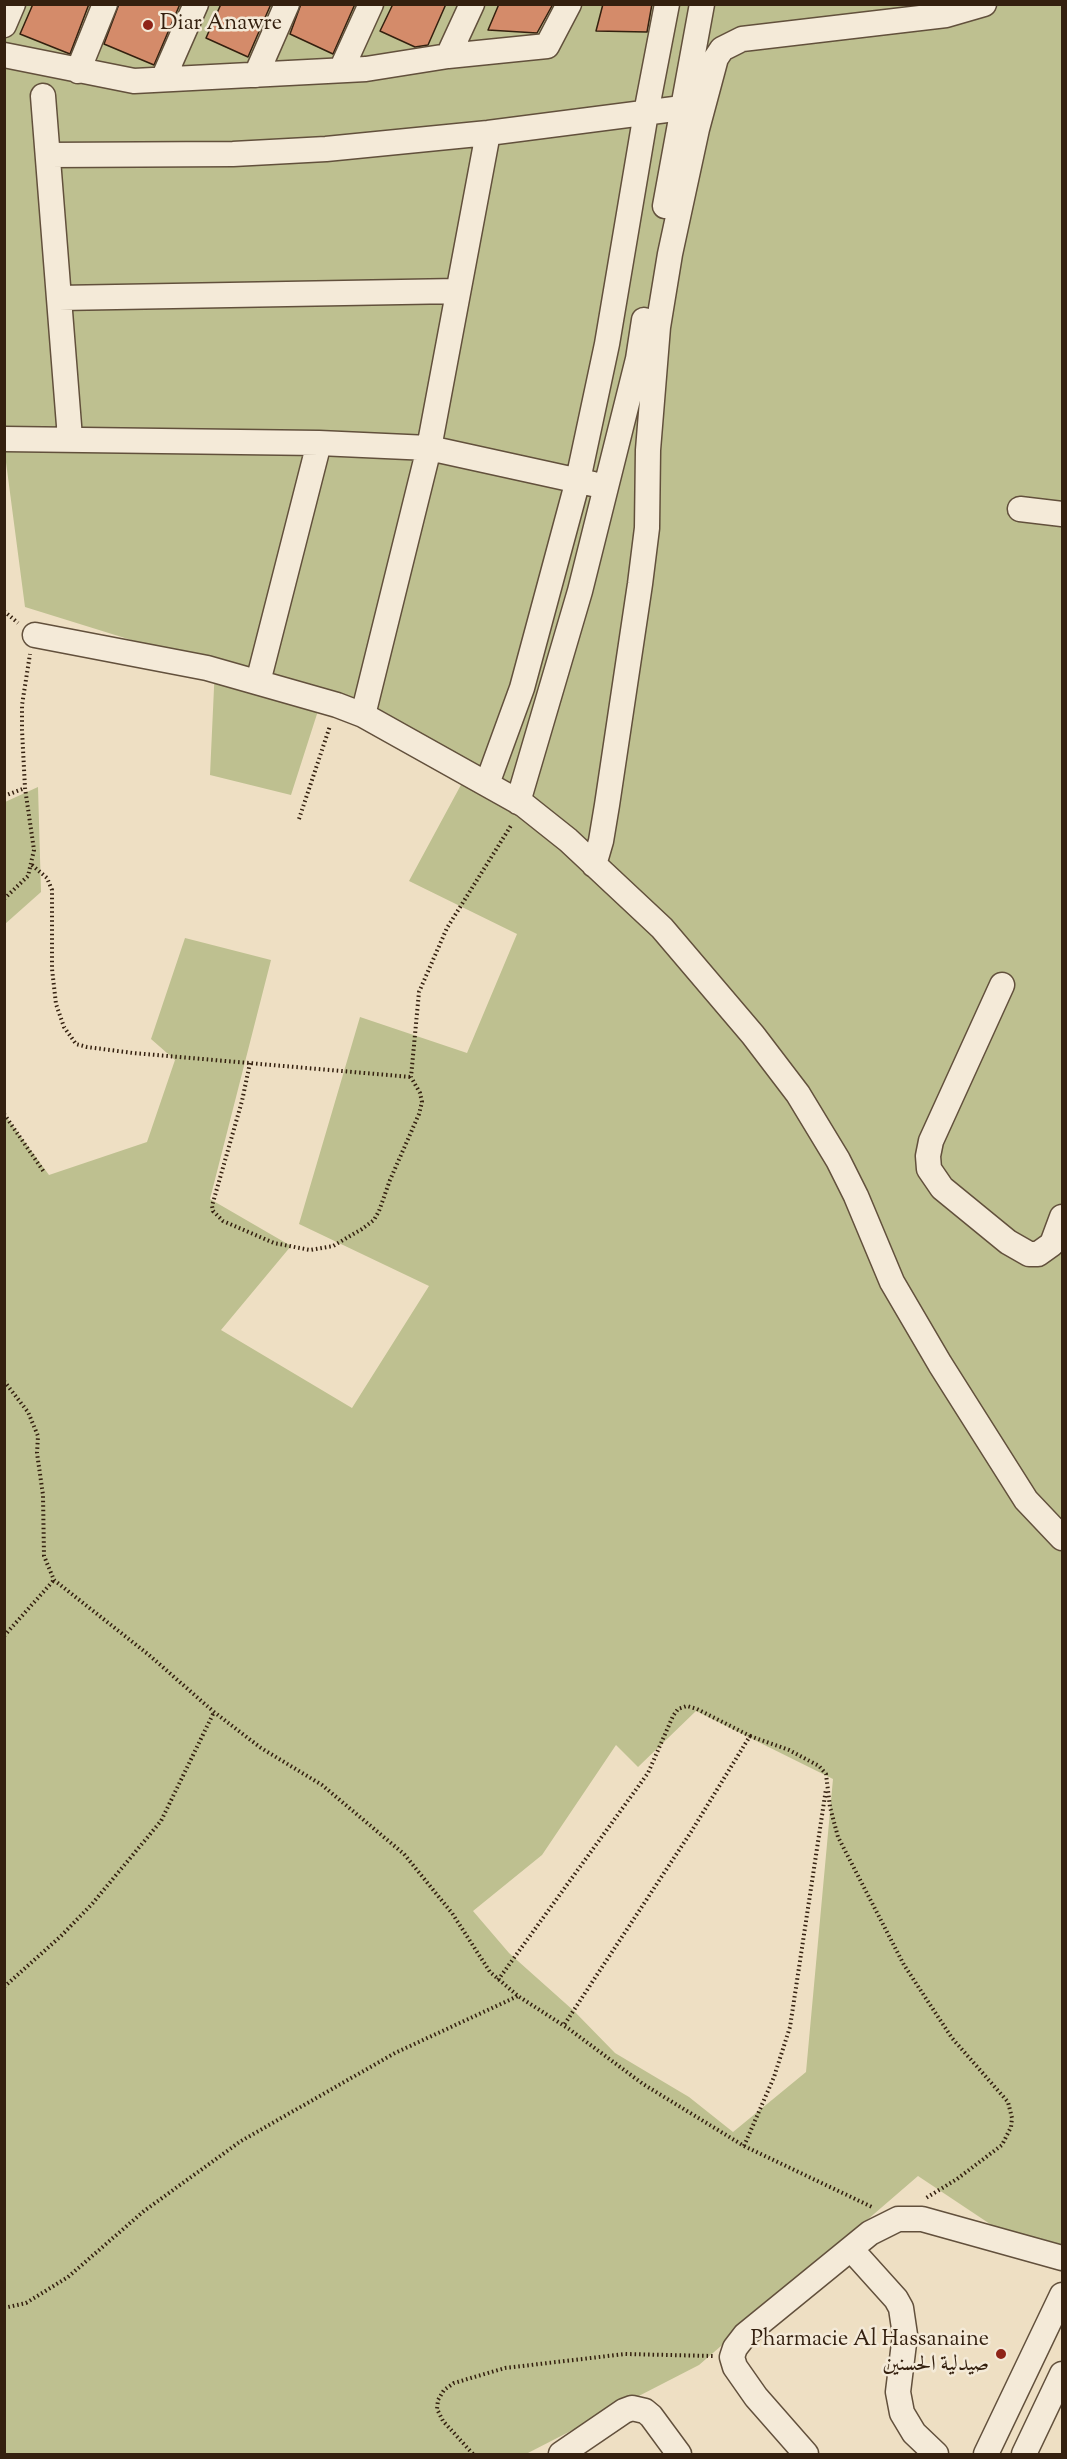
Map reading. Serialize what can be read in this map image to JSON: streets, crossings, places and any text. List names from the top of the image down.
{
  "places": ["Diar Anawre", "Pharmacie Al Hassanaine صيدلية الحسنين"]
}
